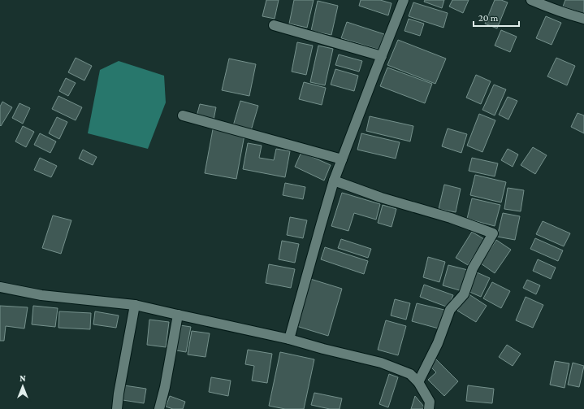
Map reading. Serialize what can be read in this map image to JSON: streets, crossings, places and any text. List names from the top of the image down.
{
  "scale_bar": "20 m",
  "north": "top"
}
